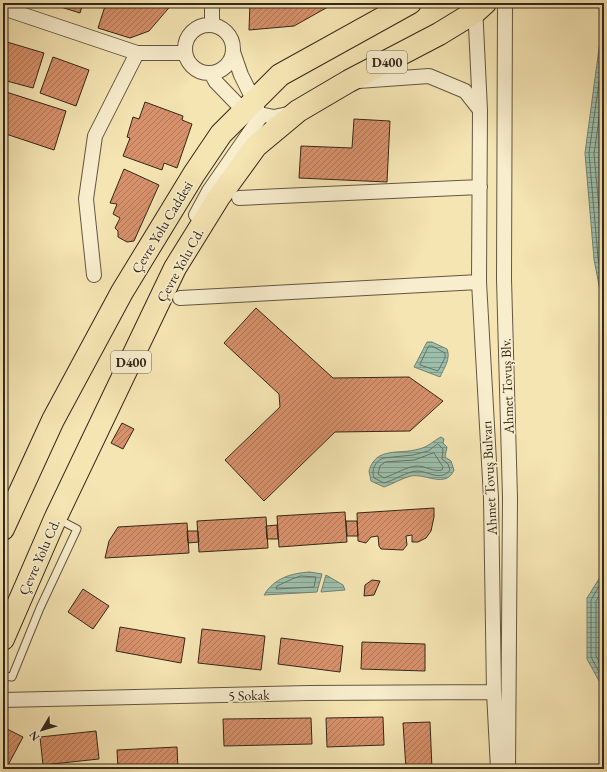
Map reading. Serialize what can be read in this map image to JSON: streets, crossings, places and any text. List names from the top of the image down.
{
  "streets": {
    "highway": ["D400", "Çevre Yolu Caddesi", "Çevre Yolu Cd."],
    "street": ["Ahmet Tovuş Blv.", "Ahmet Tovuş Bulvarı", "5 Sokak"]
  },
  "crossings": [
    ["Çevre Yolu Cd.", "Ahmet Tovuş Bulvarı"],
    ["Ahmet Tovuş Bulvarı", "5 Sokak"]
  ],
  "north": "bottom left"
}
